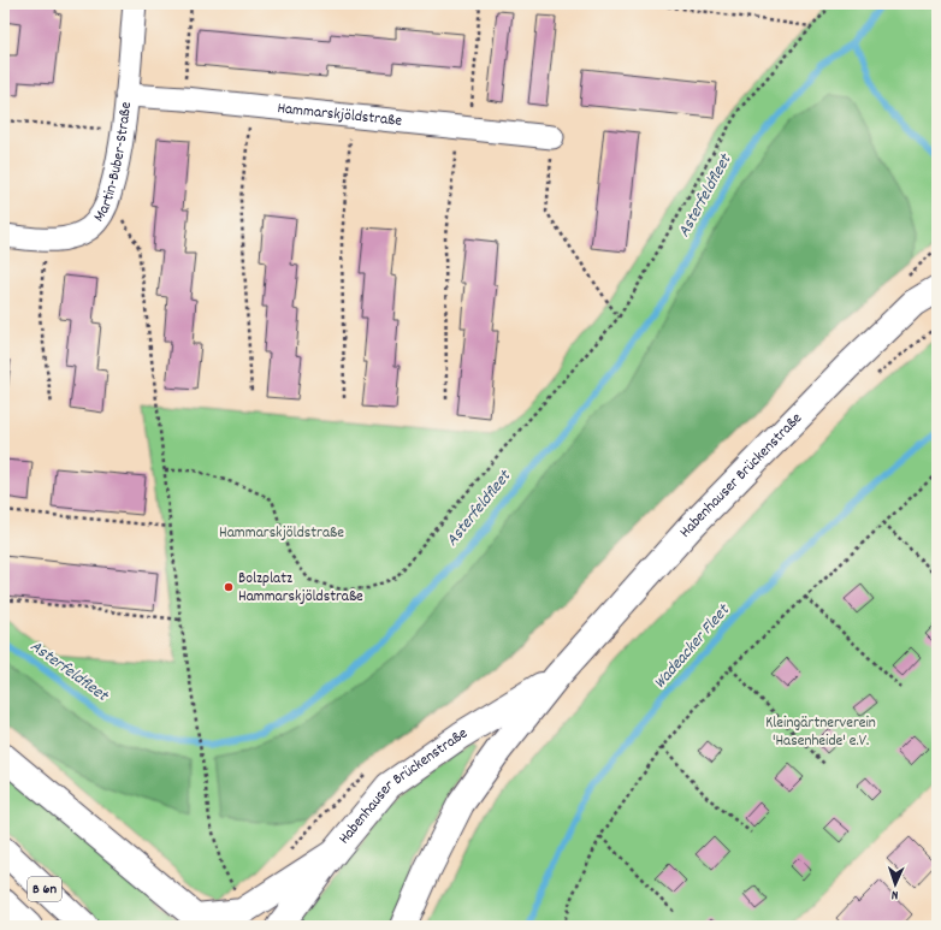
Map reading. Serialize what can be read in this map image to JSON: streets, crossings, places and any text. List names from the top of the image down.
{
  "streets": {
    "main road": ["Habenhauser Brückenstraße", "B 6n"],
    "street": ["Hammarskjöldstraße", "Martin-Buber-Straße"]
  },
  "crossings": [
    ["Hammarskjöldstraße", "Martin-Buber-Straße"]
  ],
  "water": ["Asterfeldfleet", "Wadeacker Fleet"],
  "parks": ["Hammarskjöldstraße", "Kleingärtnerverein 'Hasenheide' e.V."],
  "places": ["Bolzplatz Hammarskjöldstraße"],
  "north": "bottom"
}
